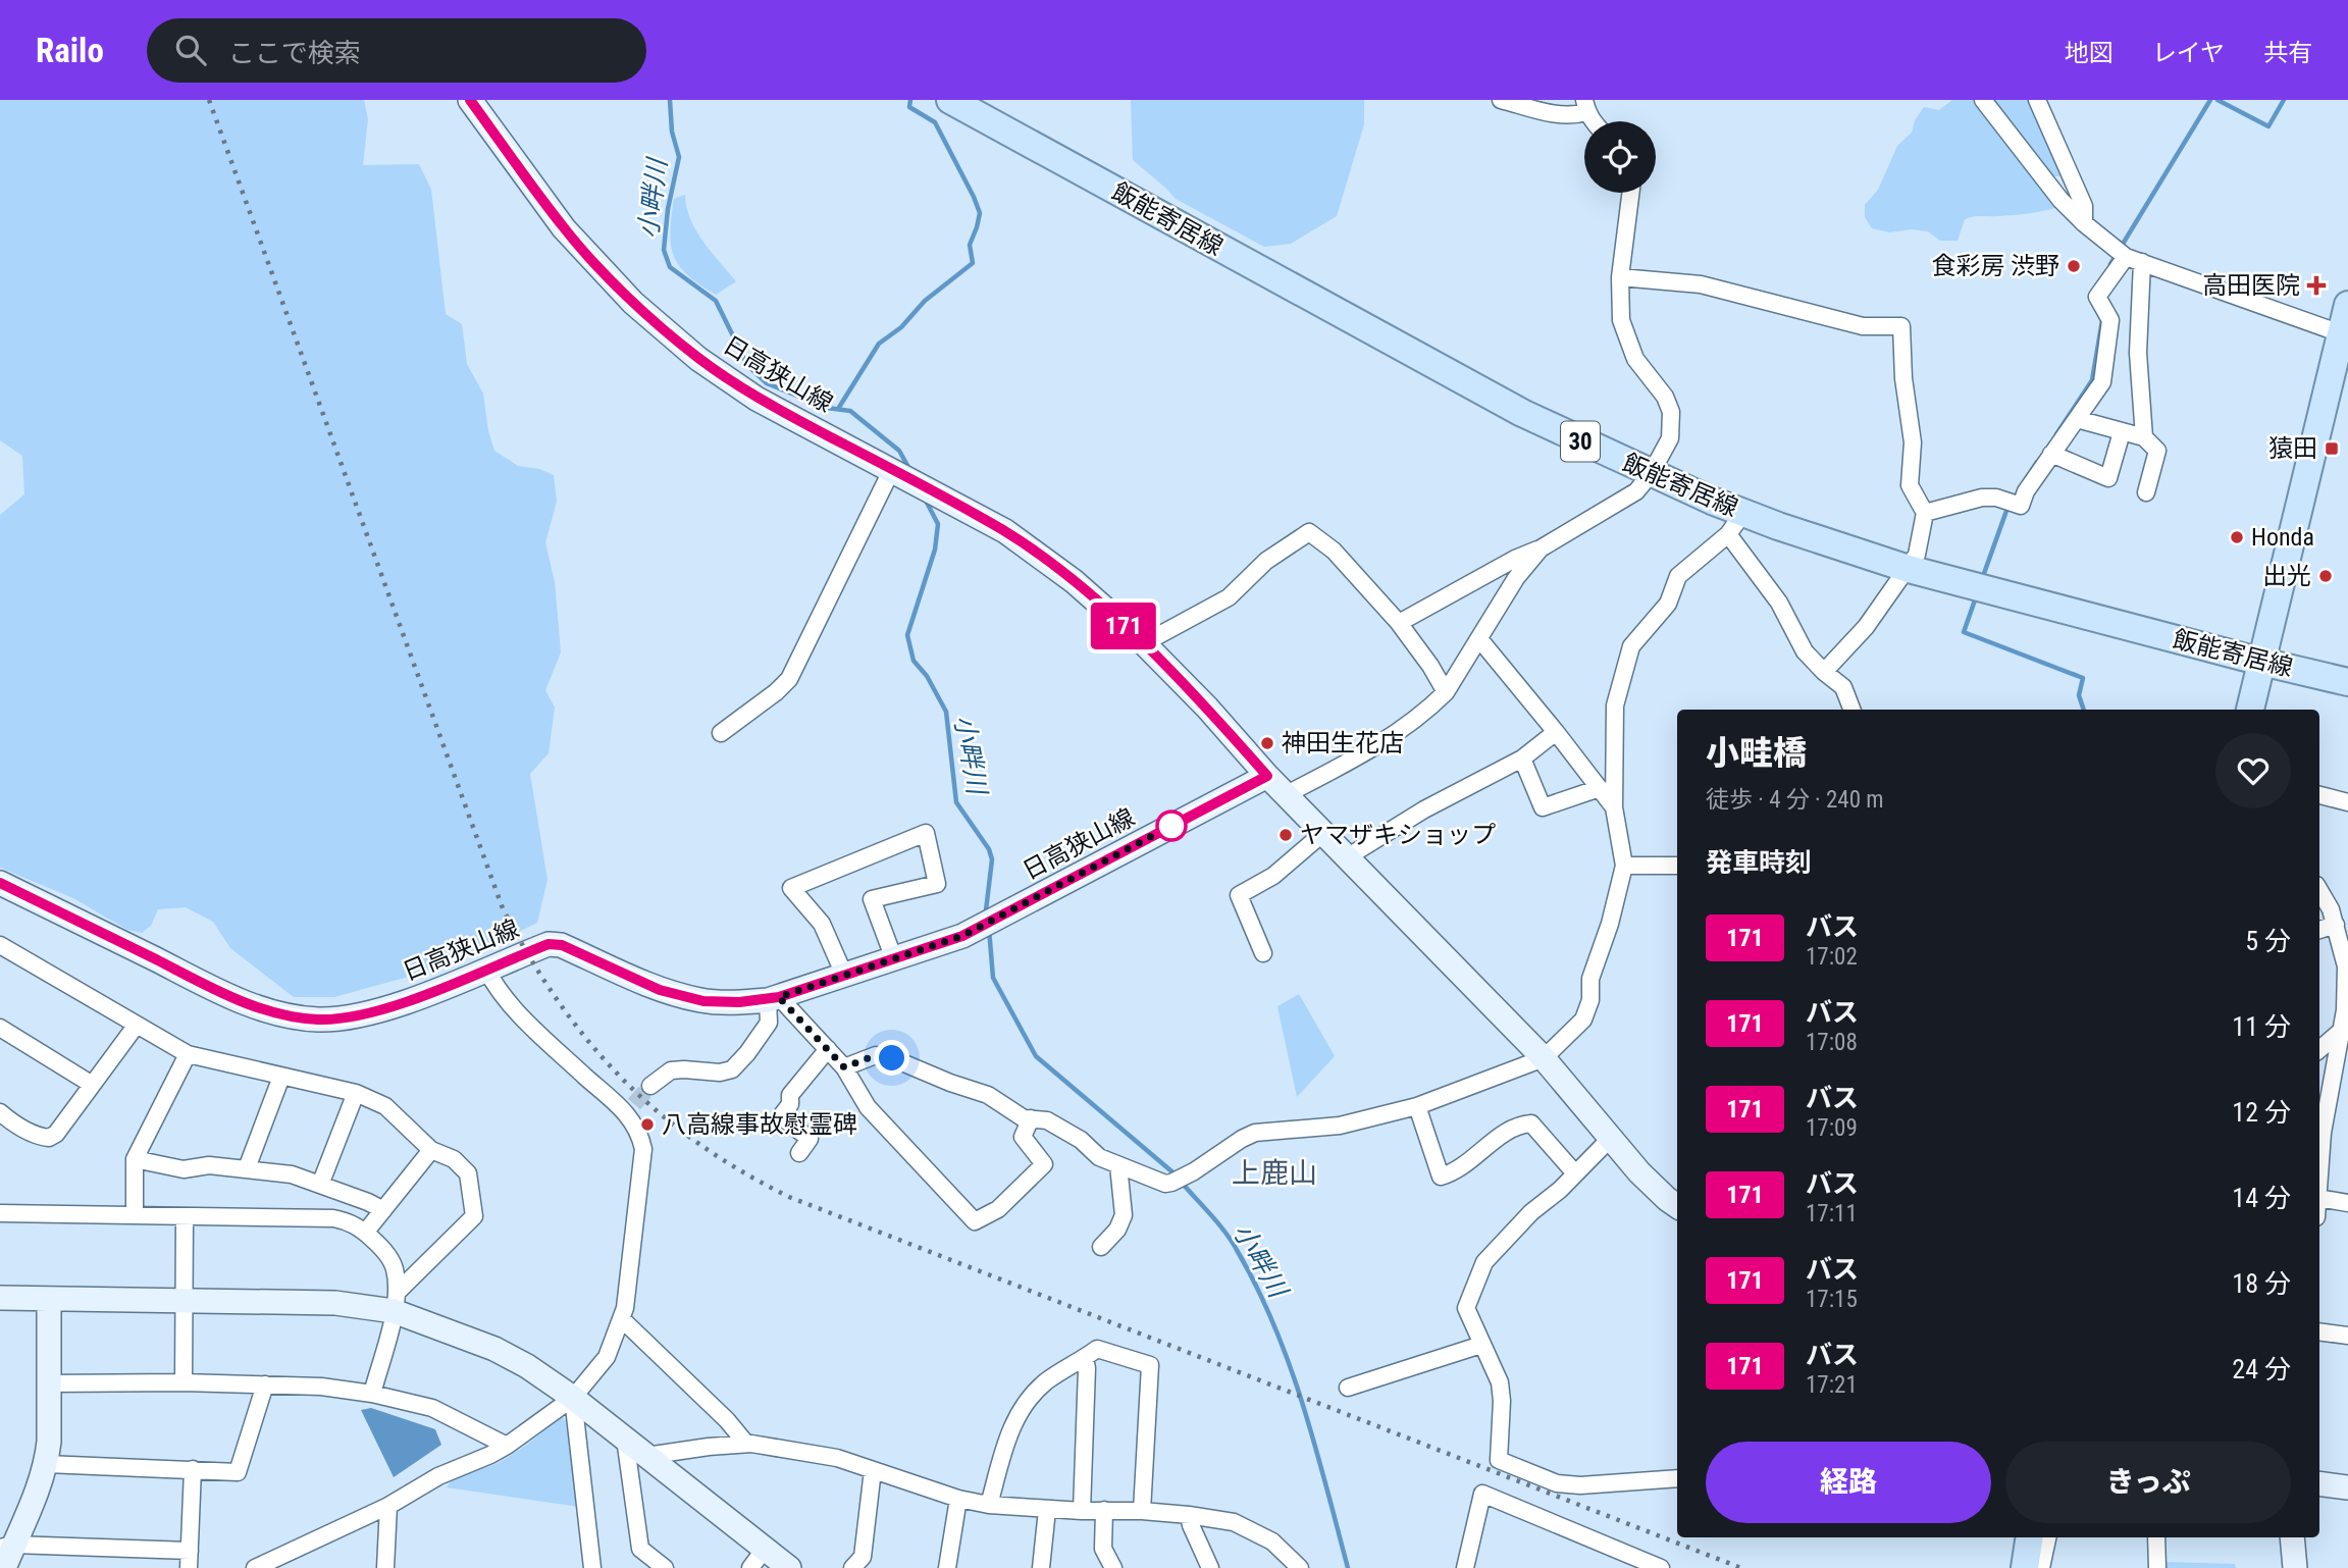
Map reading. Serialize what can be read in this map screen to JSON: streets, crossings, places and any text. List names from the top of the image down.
{
  "streets": {
    "main road": ["飯能寄居線", "日高狭山線", "30"]
  },
  "districts": ["上鹿山"],
  "water": ["小畔川"],
  "places": {
    "other": [
      "食彩房 渋野",
      "Honda",
      "出光",
      "神田生花店",
      "ヤマザキショップ",
      "八高線事故慰霊碑"
    ],
    "health": ["高田医院"],
    "transit": ["猿田"]
  },
  "lines": ["bus line 171"],
  "page": {
    "header": "Railo",
    "search": "ここで検索",
    "nav": ["地図", "レイヤ", "共有"],
    "on_map": "171",
    "heading": [
      ["小畦橋", "徒歩 · 4 分 · 240 m"],
      "発車時刻"
    ],
    "list": [
      {
        "mark": "171",
        "name": "バス",
        "note": "17:02",
        "value": "5 分"
      },
      {
        "mark": "171",
        "name": "バス",
        "note": "17:08",
        "value": "11 分"
      },
      {
        "mark": "171",
        "name": "バス",
        "note": "17:09",
        "value": "12 分"
      },
      {
        "mark": "171",
        "name": "バス",
        "note": "17:11",
        "value": "14 分"
      },
      {
        "mark": "171",
        "name": "バス",
        "note": "17:15",
        "value": "18 分"
      },
      {
        "mark": "171",
        "name": "バス",
        "note": "17:21",
        "value": "24 分"
      }
    ],
    "buttons": ["経路", "きっぷ"]
  }
}
